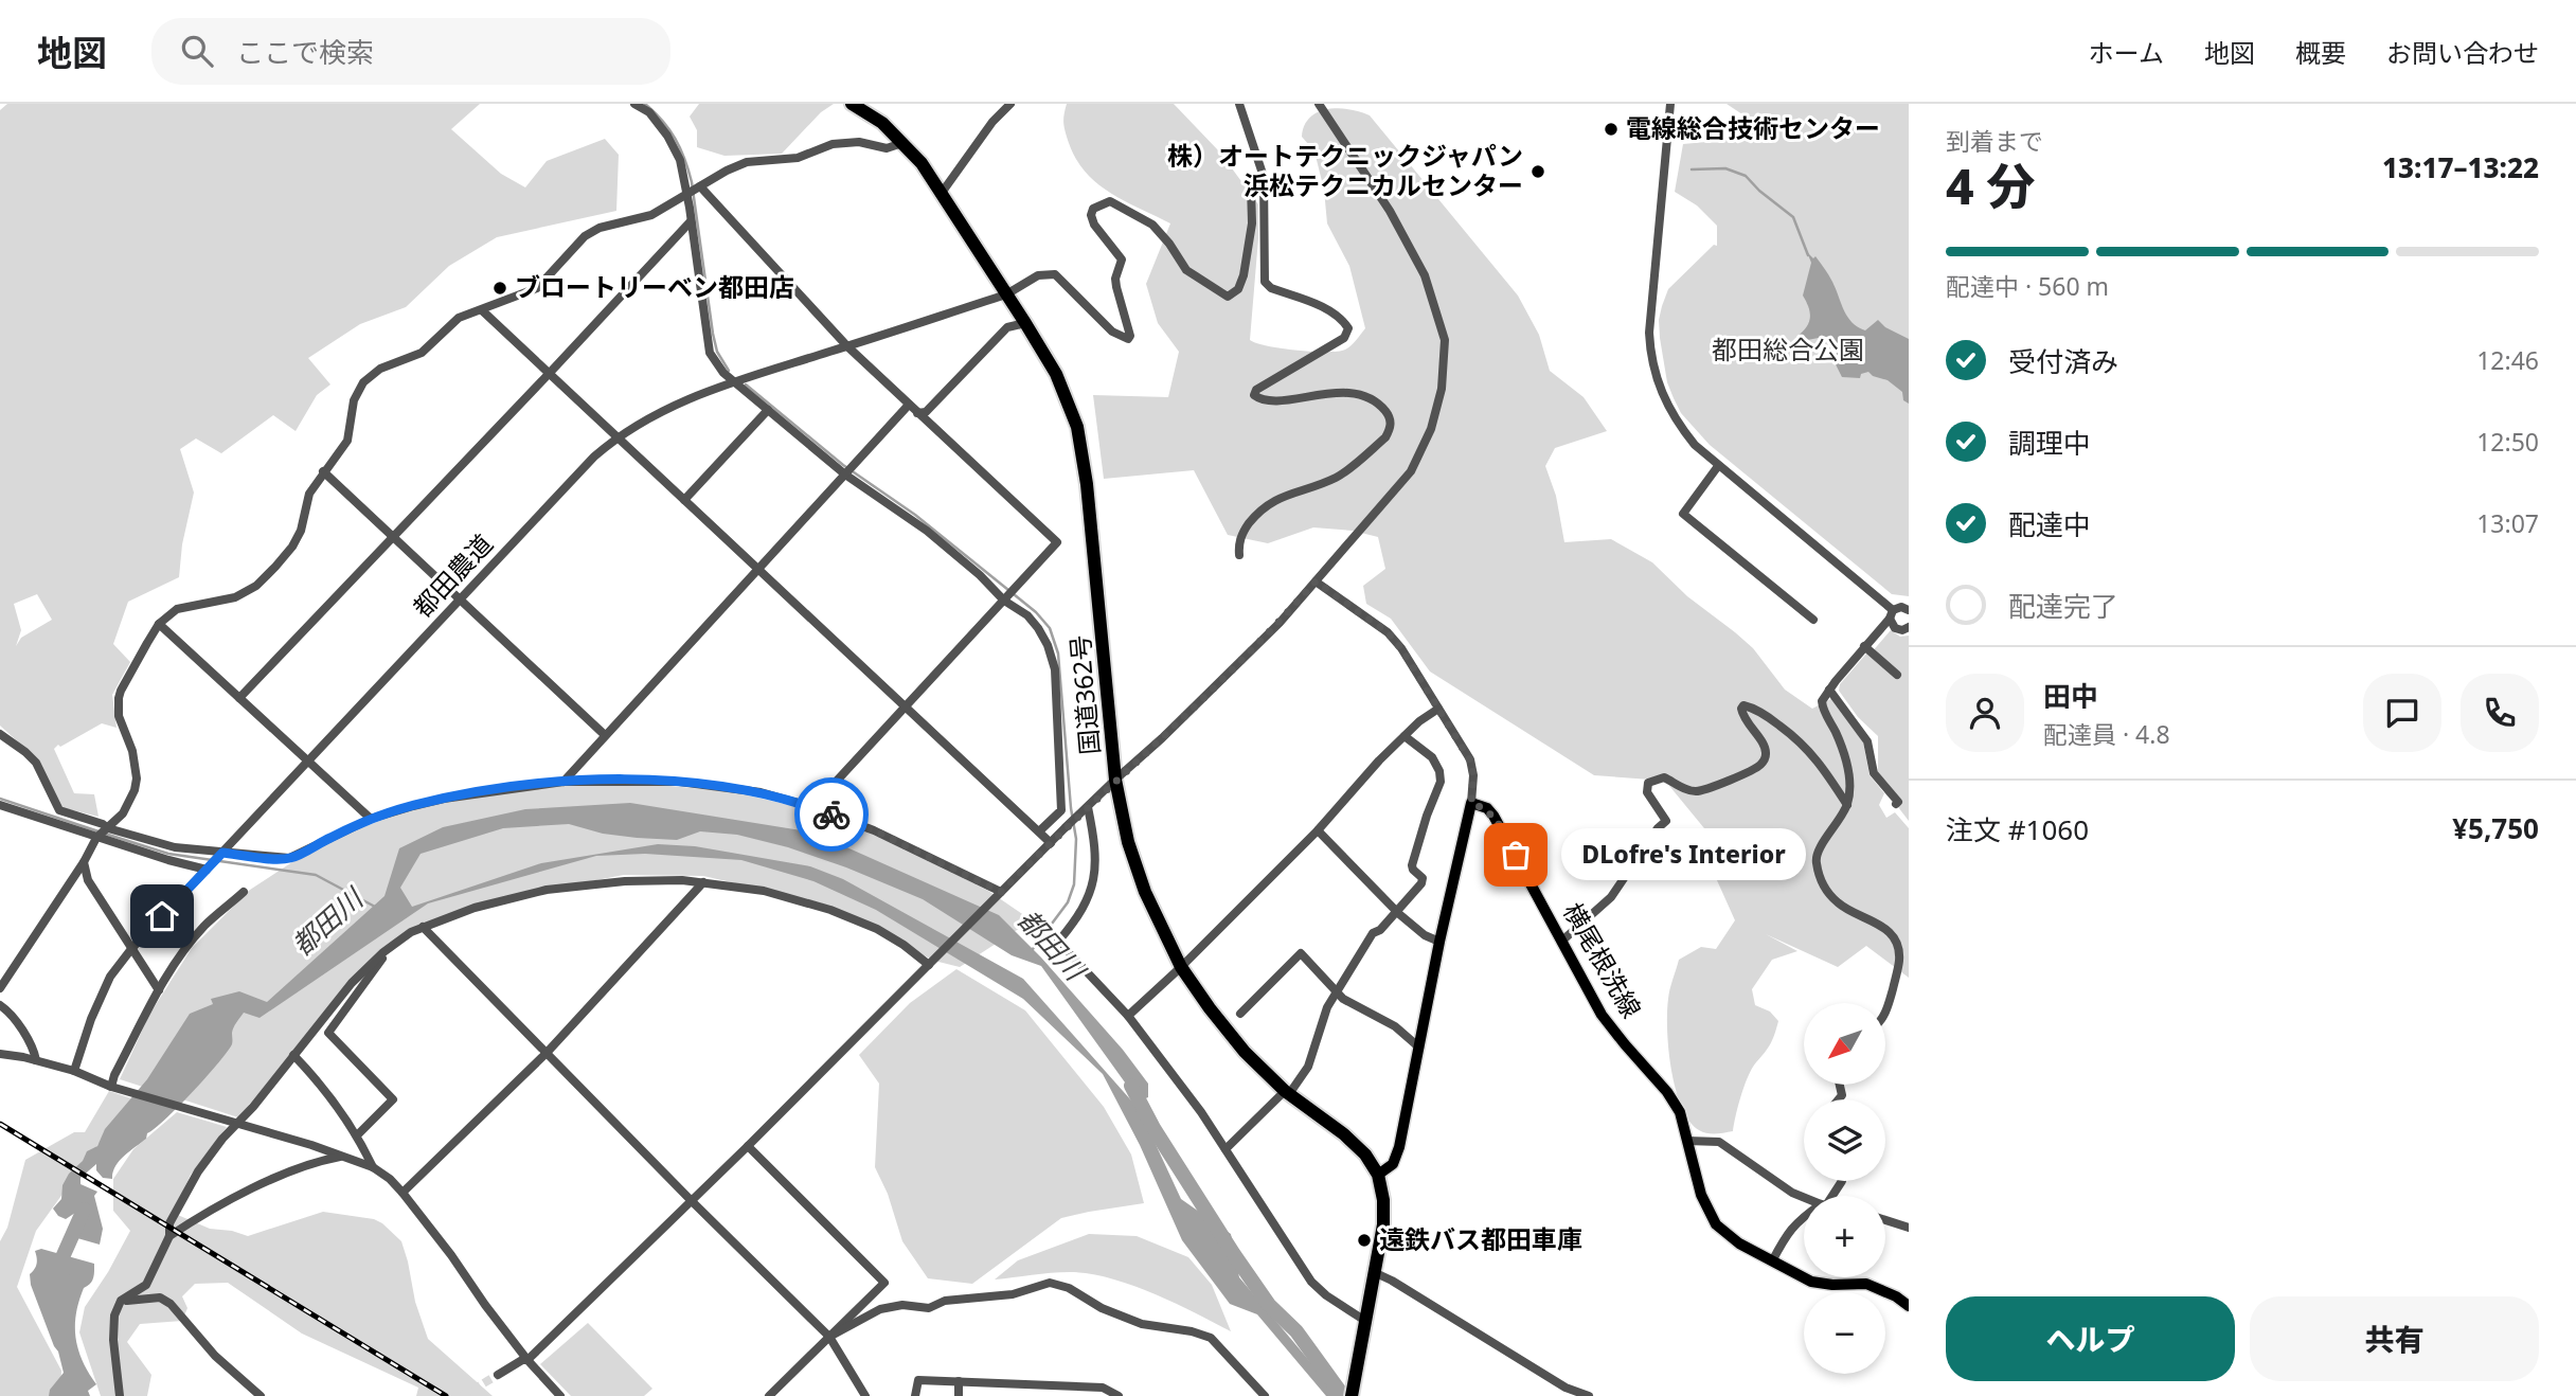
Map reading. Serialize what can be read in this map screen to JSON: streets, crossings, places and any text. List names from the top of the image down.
{
  "streets": {
    "highway": ["国道362号"],
    "main road": ["横尾根洗線"],
    "street": ["都田農道"]
  },
  "crossings": [
    ["都田農道", "国道362号"]
  ],
  "water": ["都田川"],
  "parks": ["都田総合公園"],
  "places": [
    "電線総合技術センター",
    "株）オートテクニックジャパン 浜松テクニカルセンター",
    "ブロートリーベン都田店",
    "DLofre's Interior",
    "遠鉄バス都田車庫"
  ],
  "north": "bottom left",
  "page": {
    "header": "地図",
    "search": "ここで検索",
    "nav": [
      "ホーム",
      "地図",
      "概要",
      "お問い合わせ"
    ],
    "heading": ["4 分", "到着まで", "13:17–13:22"],
    "panel": [
      "田中",
      "配達員 · 4.8",
      "注文 #1060",
      "¥5,750"
    ],
    "bar": "配達中 · 560 m",
    "list": [
      ["受付済み", "12:46"],
      ["調理中", "12:50"],
      ["配達中", "13:07"],
      "配達完了"
    ],
    "bubble": "DLofre's Interior",
    "map_buttons": ["+", "−"],
    "buttons": ["ヘルプ", "共有"]
  }
}
